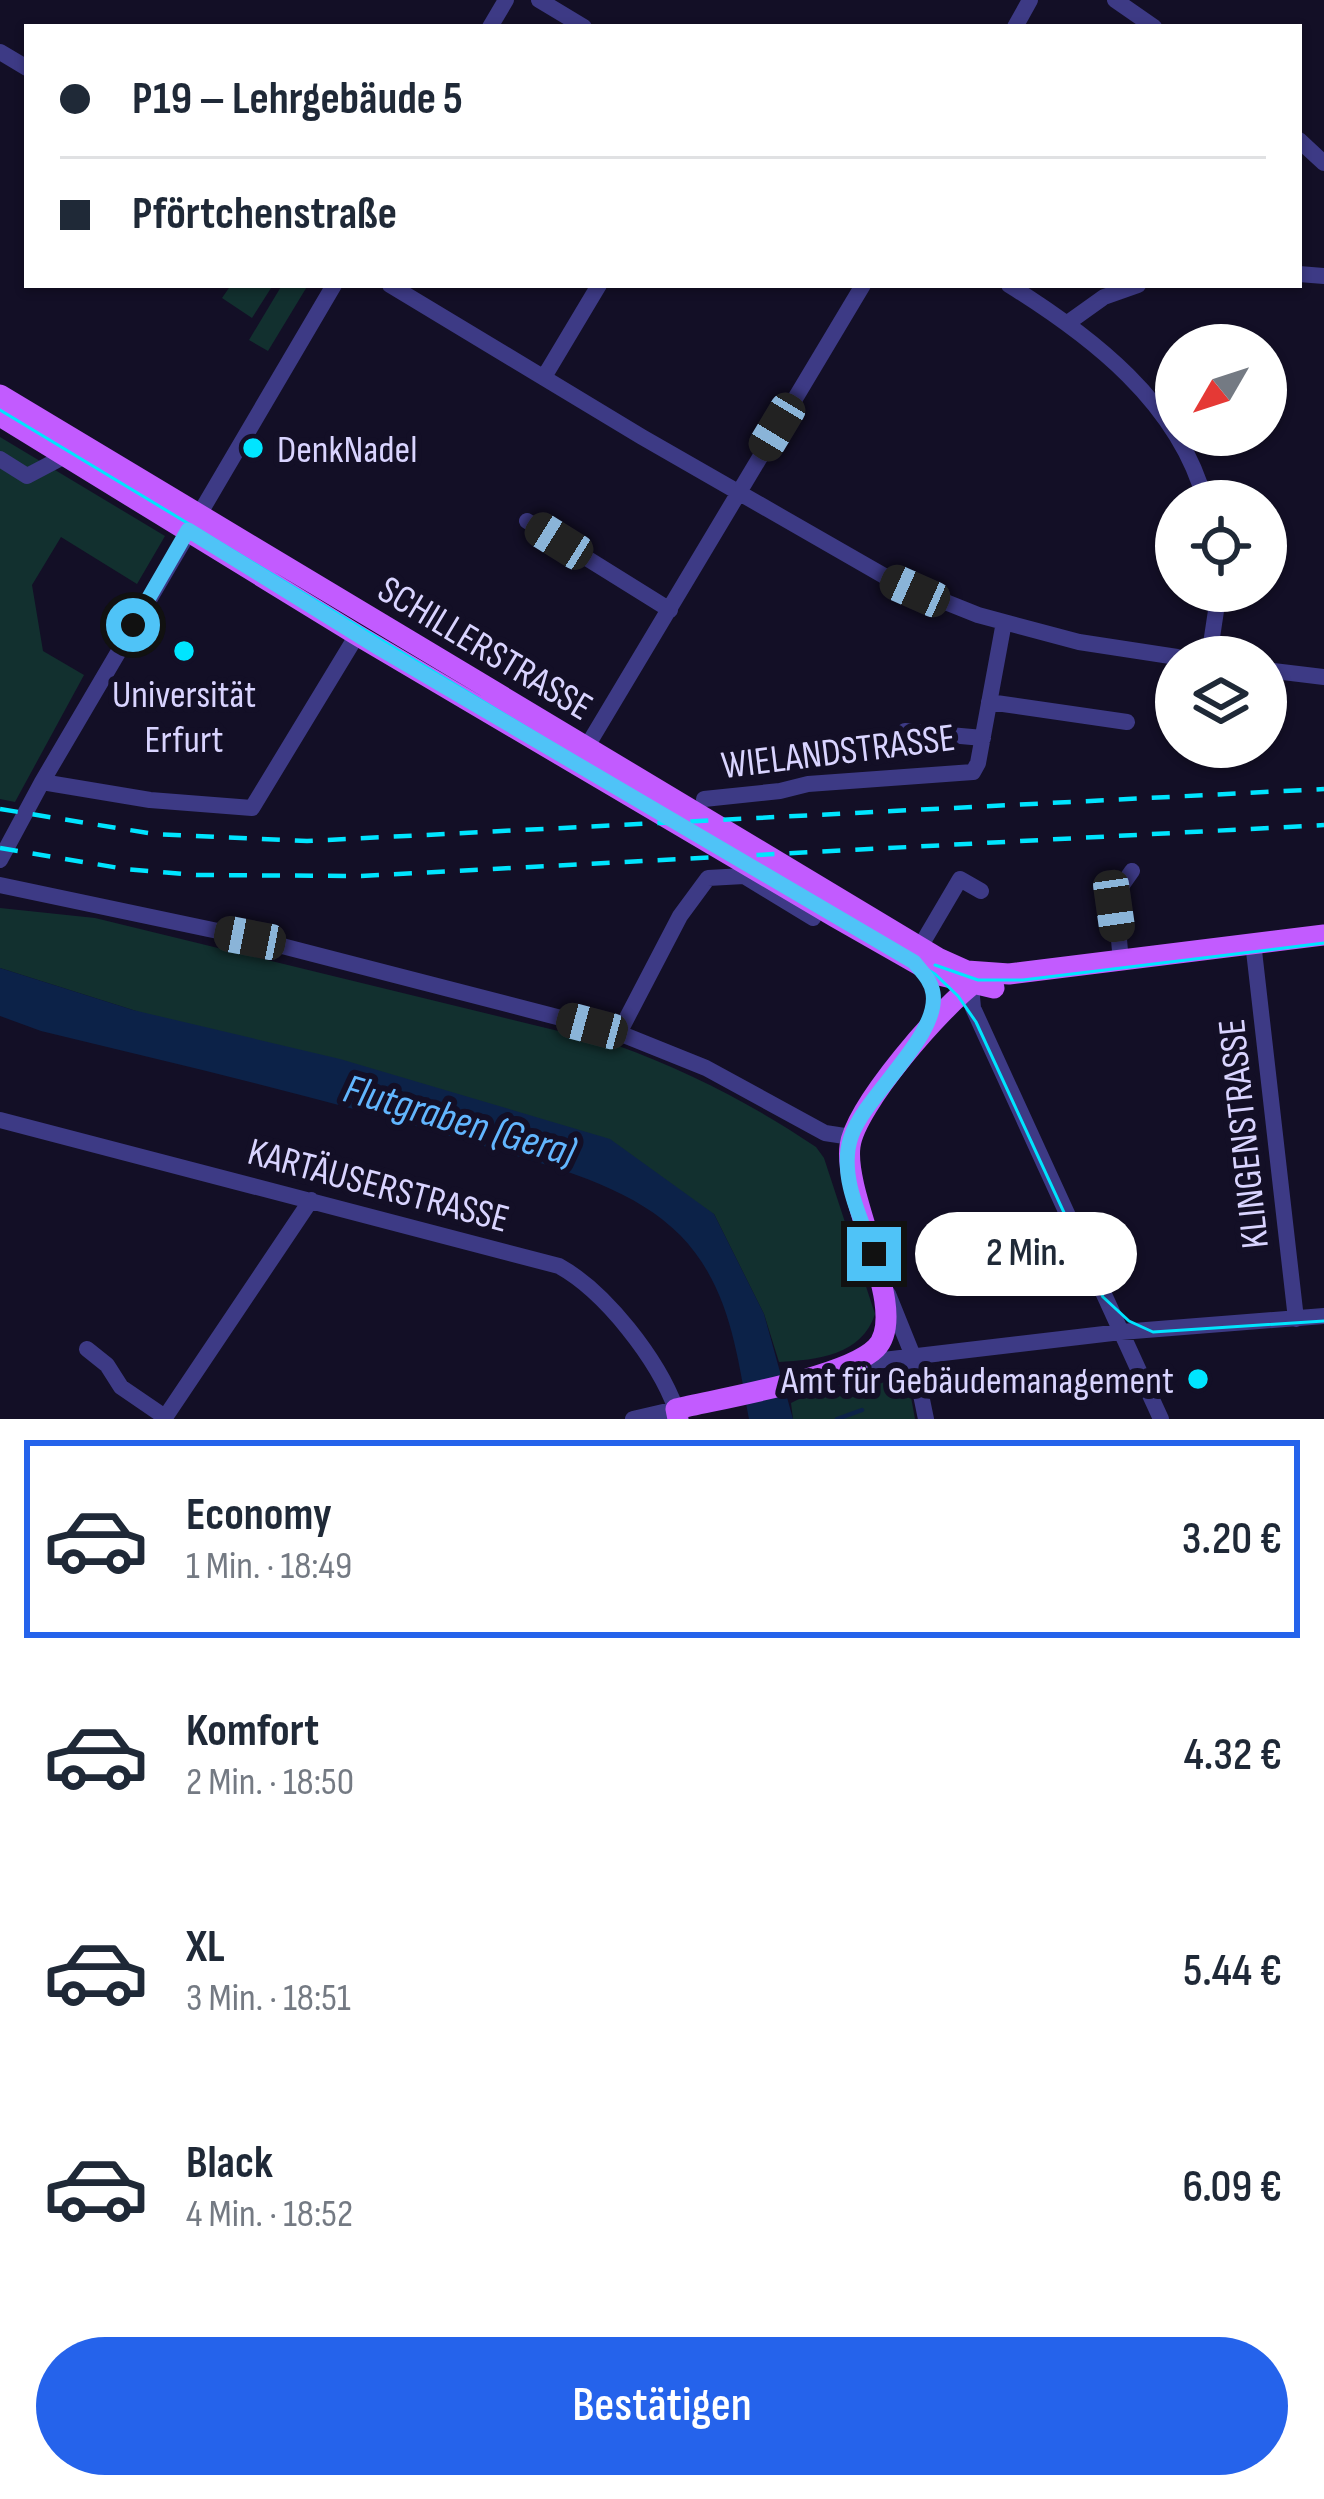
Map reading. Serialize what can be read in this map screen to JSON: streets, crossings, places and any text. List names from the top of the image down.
{
  "streets": {
    "main road": ["SCHILLERSTRASSE"],
    "street": ["WIELANDSTRASSE", "KLINGENSTRASSE", "KARTÄUSERSTRASSE"]
  },
  "water": ["Flutgraben (Gera)"],
  "places": ["DenkNadel", "Universität Erfurt", "Amt für Gebäudemanagement"],
  "north": "bottom left",
  "page": {
    "banner": ["P19 – Lehrgebäude 5", "Pförtchenstraße"],
    "bubble": "2 Min.",
    "list": [
      {
        "name": "Economy",
        "note": "1 Min. · 18:49",
        "value": "3.20 €"
      },
      {
        "name": "Komfort",
        "note": "2 Min. · 18:50",
        "value": "4.32 €"
      },
      {
        "name": "XL",
        "note": "3 Min. · 18:51",
        "value": "5.44 €"
      },
      {
        "name": "Black",
        "note": "4 Min. · 18:52",
        "value": "6.09 €"
      }
    ],
    "buttons": "Bestätigen"
  }
}
